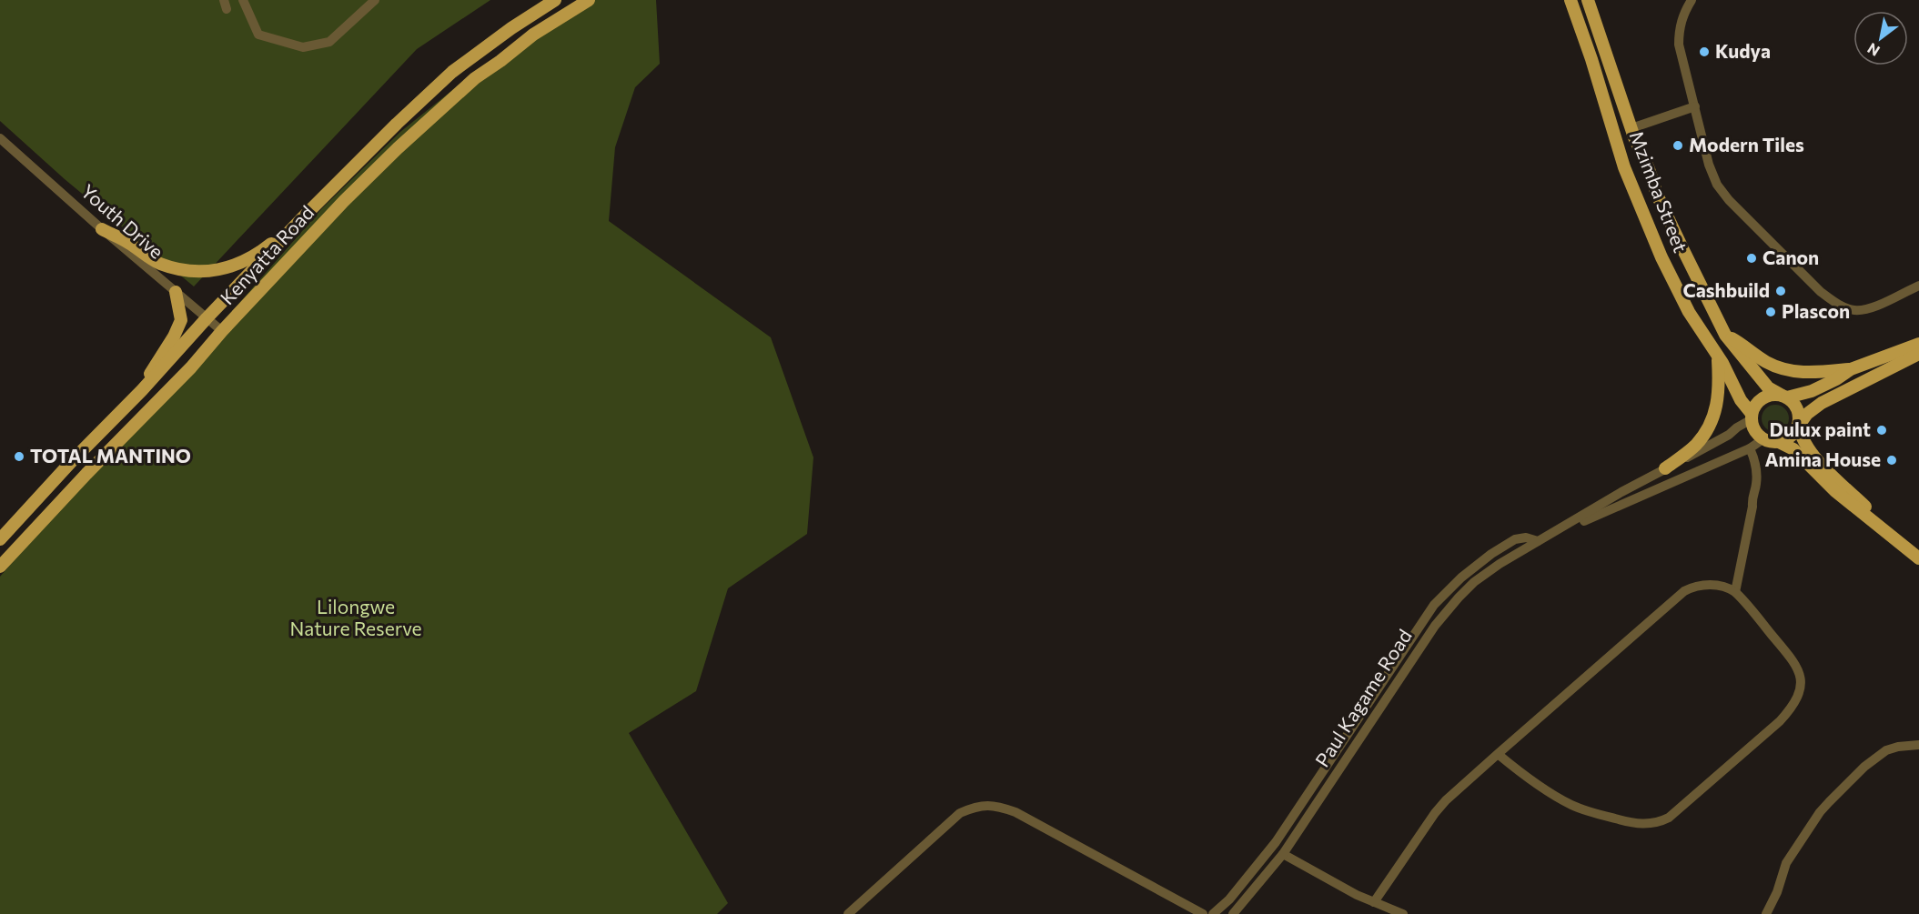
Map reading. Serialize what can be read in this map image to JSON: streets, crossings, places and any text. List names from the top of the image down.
{
  "streets": {
    "main road": ["Mzimba Street", "Kenyatta Road"],
    "street": ["Youth Drive", "Paul Kagame Road"]
  },
  "crossings": [
    ["Mzimba Street", "Paul Kagame Road"],
    ["Youth Drive", "Kenyatta Road"]
  ],
  "parks": ["Lilongwe Nature Reserve"],
  "places": [
    "Kudya",
    "Modern Tiles",
    "Canon",
    "Cashbuild",
    "Plascon",
    "Dulux paint",
    "TOTAL MANTINO",
    "Amina House"
  ],
  "north": "bottom left"
}
